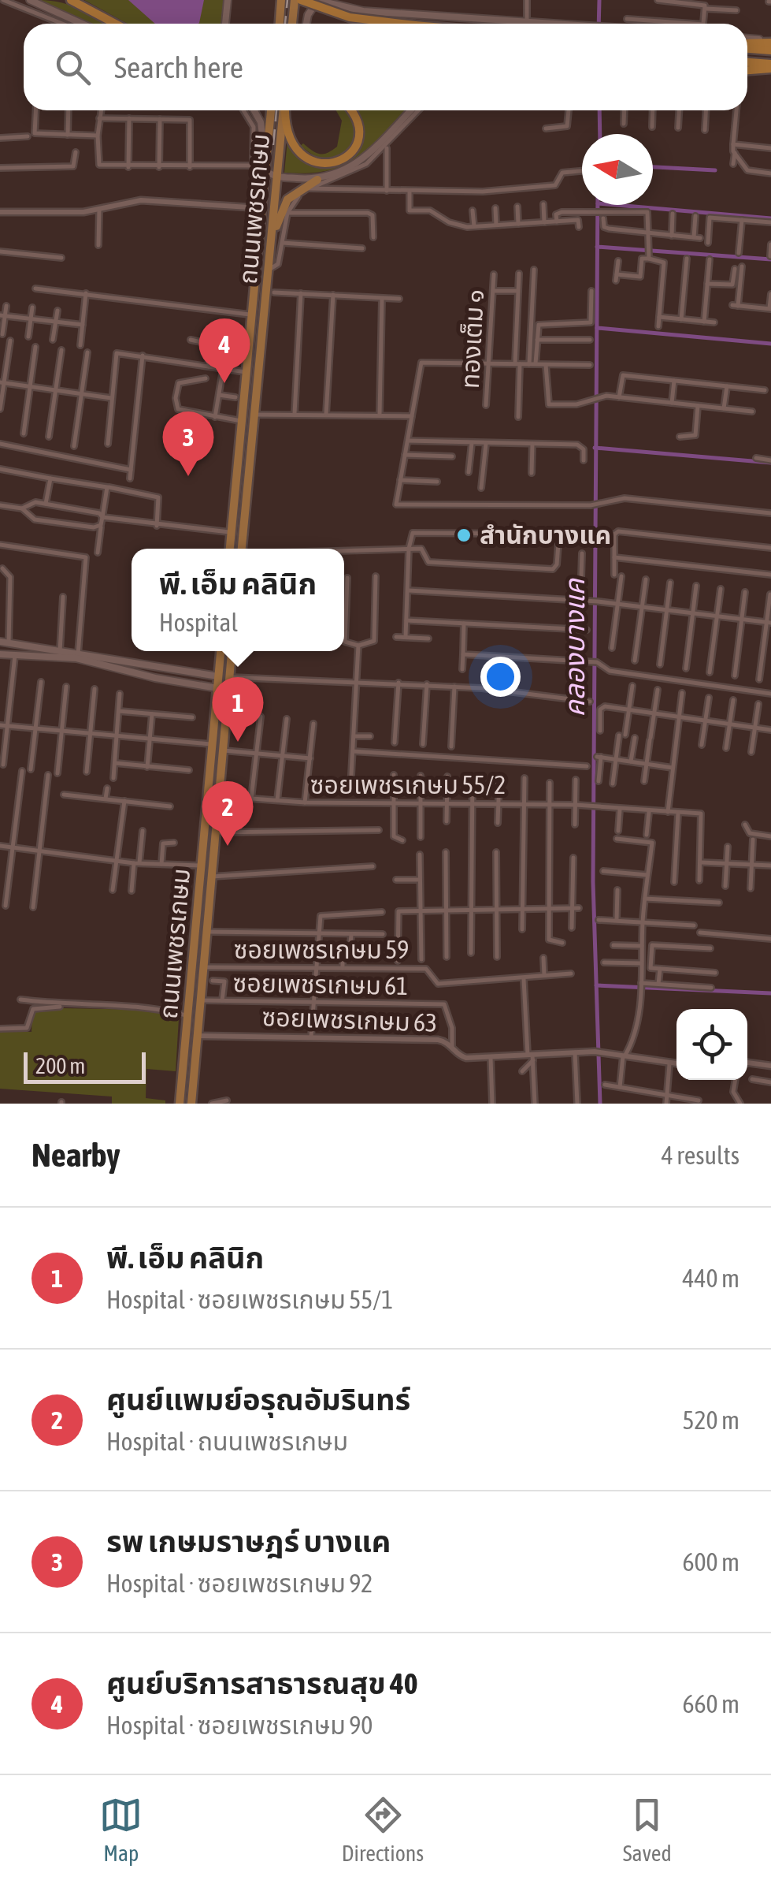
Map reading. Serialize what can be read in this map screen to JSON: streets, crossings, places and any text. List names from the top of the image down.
{
  "streets": {
    "main road": ["ถนนเพชรเกษม"],
    "street": [
      "ทองเต็ม ๑",
      "ซอยเพชรเกษม 55/2",
      "ซอยเพชรเกษม 59",
      "ซอยเพชรเกษม 61",
      "ซอยเพชรเกษม 63"
    ]
  },
  "crossings": [
    ["ถนนเพชรเกษม", "ซอยเพชรเกษม 55/2"],
    ["ถนนเพชรเกษม", "ซอยเพชรเกษม 59"],
    ["ถนนเพชรเกษม", "ซอยเพชรเกษม 61"],
    ["ถนนเพชรเกษม", "ซอยเพชรเกษม 63"],
    ["ซอยเพชรเกษม 61", "ซอยเพชรเกษม 63"]
  ],
  "water": ["คลองบางแค"],
  "places": ["สำนักบางแค"],
  "scale_bar": "200 m",
  "north": "left",
  "page": {
    "search": "Search here",
    "pins": [
      "4",
      "3",
      "1",
      "2"
    ],
    "popup": ["พี. เอ็ม คลินิก", "Hospital"],
    "scale": "200 m",
    "heading": ["Nearby", "4 results"],
    "list": [
      {
        "mark": "1",
        "name": "พี. เอ็ม คลินิก",
        "note": "Hospital · ซอยเพชรเกษม 55/1",
        "value": "440 m"
      },
      {
        "mark": "2",
        "name": "ศูนย์แพมย์อรุณอัมรินทร์",
        "note": "Hospital · ถนนเพชรเกษม",
        "value": "520 m"
      },
      {
        "mark": "3",
        "name": "รพ เกษมราษฎร์ บางแค",
        "note": "Hospital · ซอยเพชรเกษม 92",
        "value": "600 m"
      },
      {
        "mark": "4",
        "name": "ศูนย์บริการสาธารณสุข 40",
        "note": "Hospital · ซอยเพชรเกษม 90",
        "value": "660 m"
      }
    ],
    "nav": ["Map", "Directions", "Saved"]
  }
}
